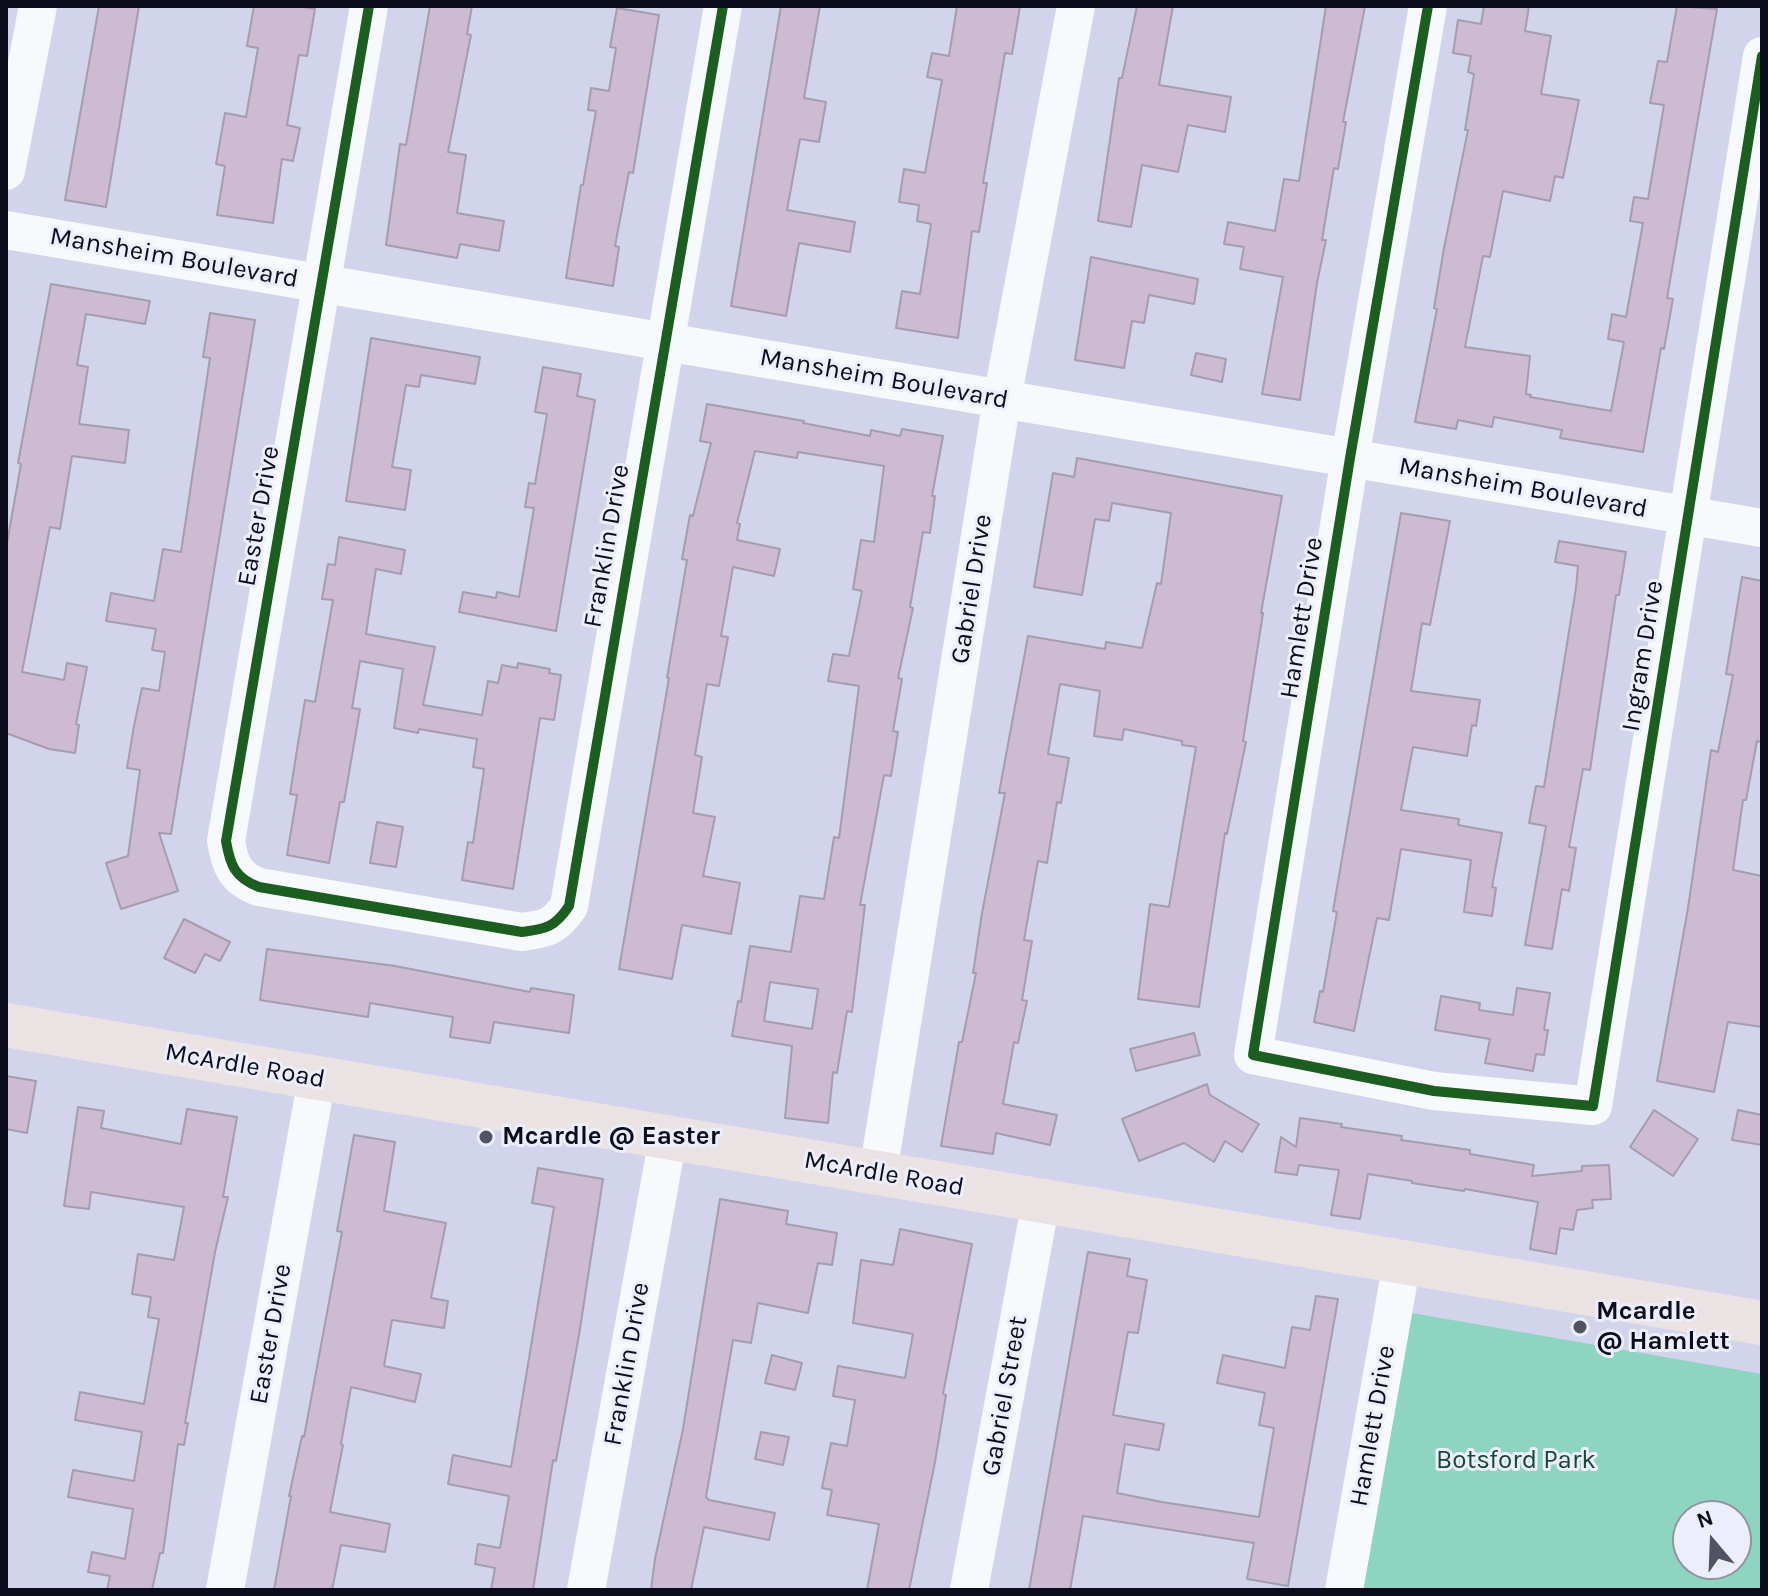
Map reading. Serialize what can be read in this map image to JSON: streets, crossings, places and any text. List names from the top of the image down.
{
  "streets": {
    "main road": ["McArdle Road"],
    "street": [
      "Mansheim Boulevard",
      "Easter Drive",
      "Franklin Drive",
      "Gabriel Drive",
      "Hamlett Drive",
      "Ingram Drive",
      "Gabriel Street"
    ]
  },
  "crossings": [
    ["Mansheim Boulevard", "Easter Drive"],
    ["Mansheim Boulevard", "Franklin Drive"],
    ["Mansheim Boulevard", "Gabriel Drive"],
    ["Mansheim Boulevard", "Hamlett Drive"],
    ["Mansheim Boulevard", "Ingram Drive"],
    ["Easter Drive", "Franklin Drive"],
    ["Easter Drive", "McArdle Road"],
    ["Franklin Drive", "McArdle Road"],
    ["Gabriel Drive", "McArdle Road"],
    ["Hamlett Drive", "Ingram Drive"],
    ["Hamlett Drive", "McArdle Road"],
    ["McArdle Road", "Gabriel Street"]
  ],
  "parks": ["Botsford Park"],
  "places": ["Mcardle @ Easter", "Mcardle @ Hamlett"],
  "north": "top"
}
